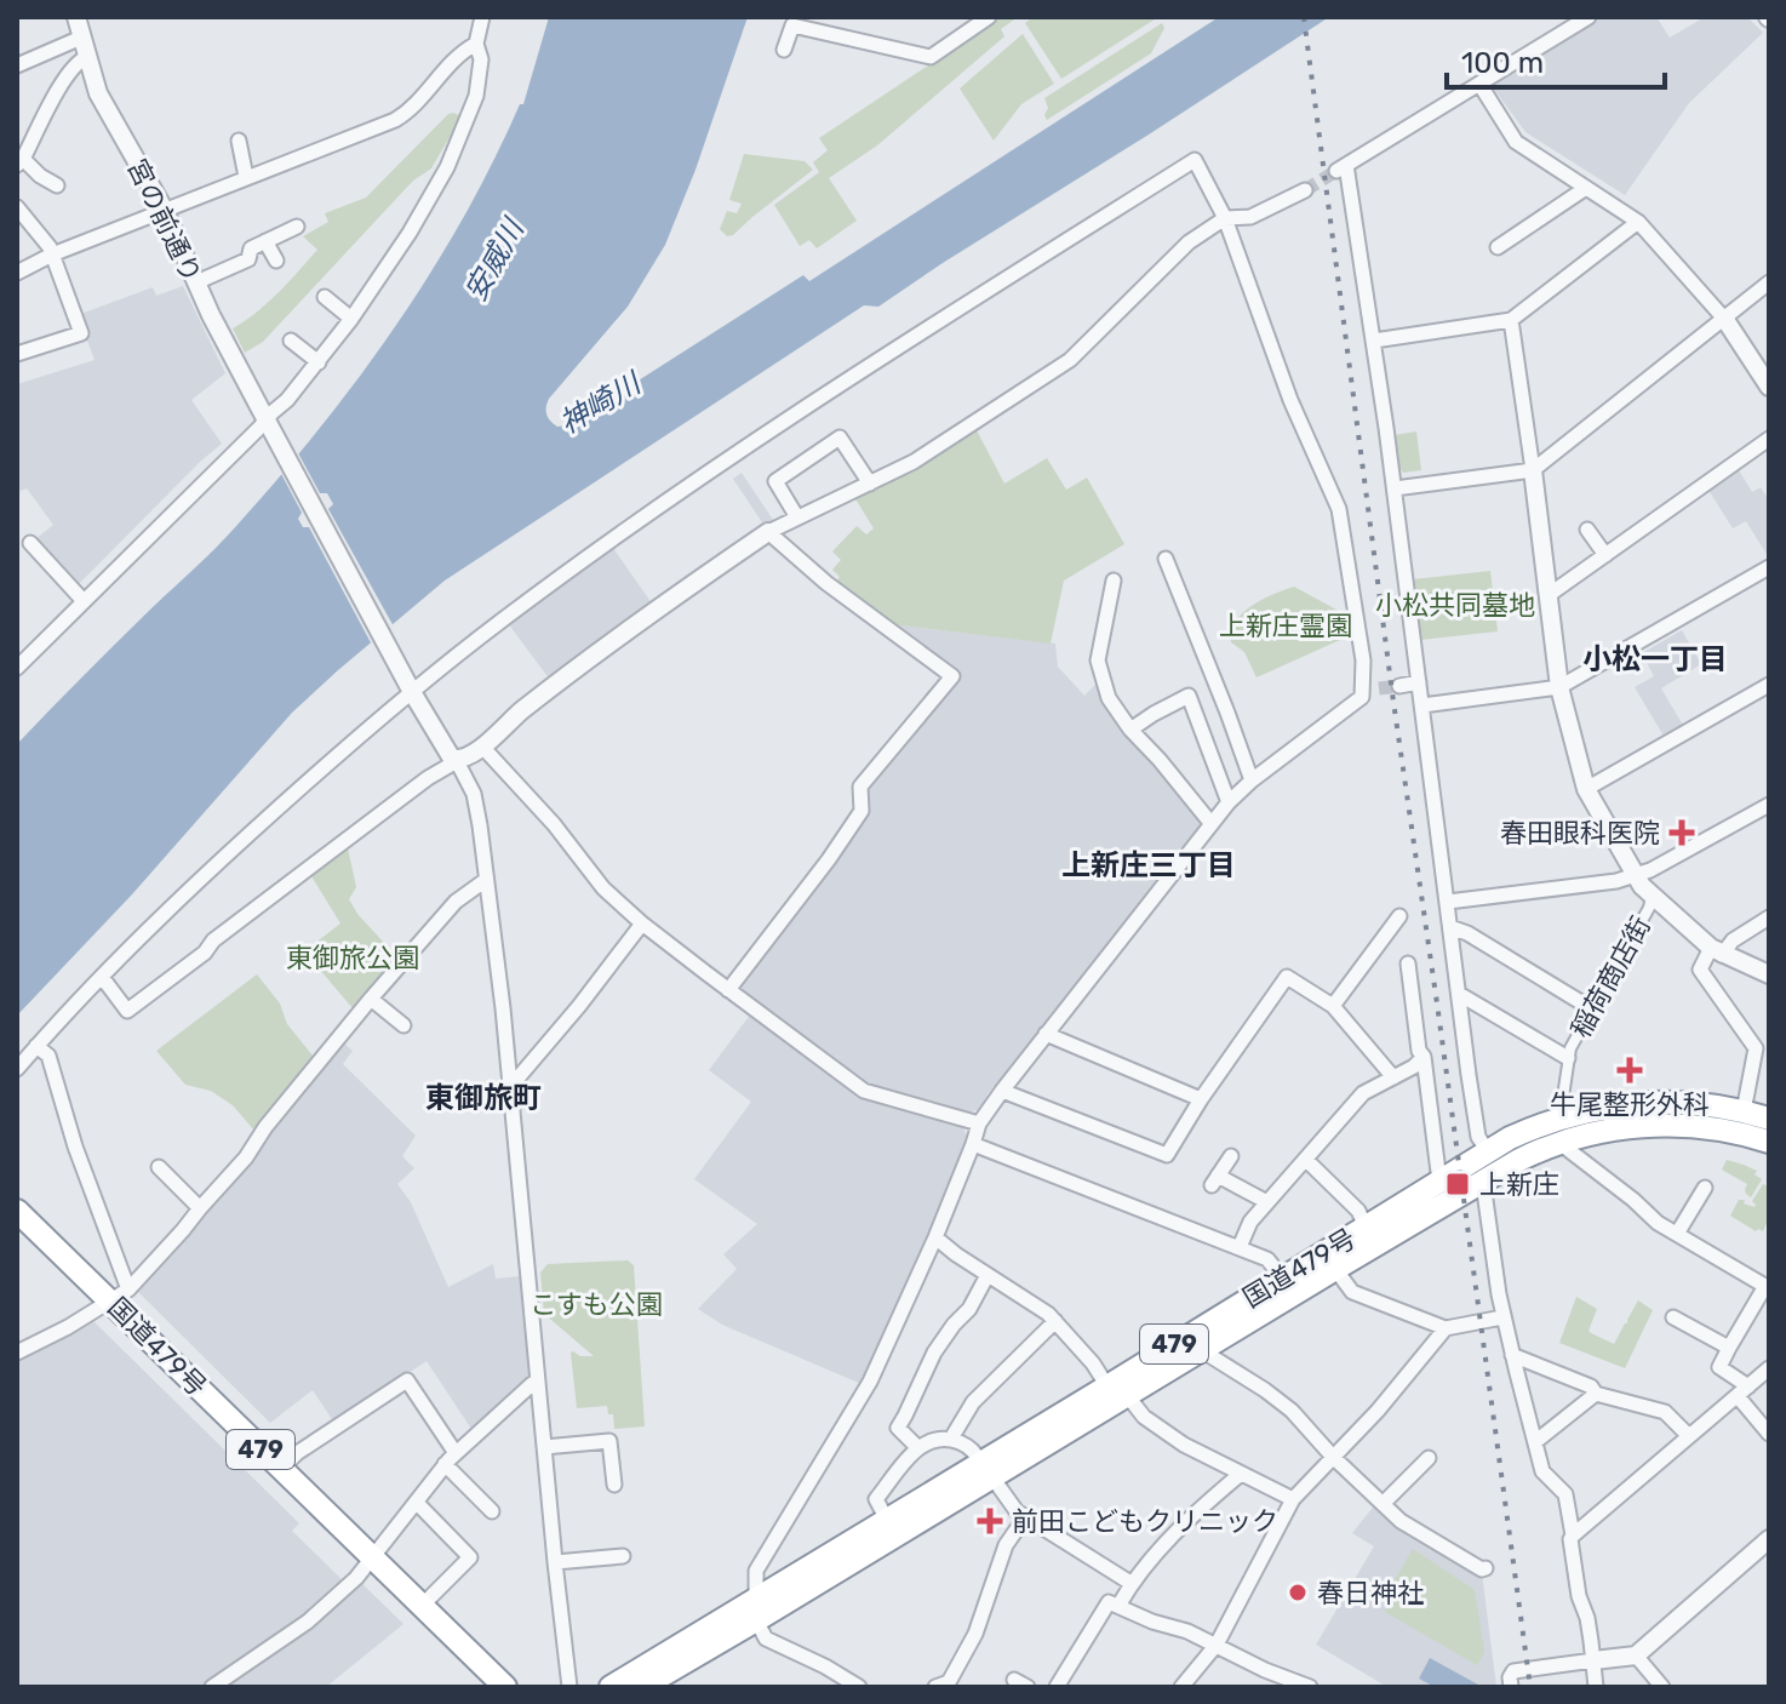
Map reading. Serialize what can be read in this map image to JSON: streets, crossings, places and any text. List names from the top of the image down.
{
  "streets": {
    "highway": ["国道479号", "479"],
    "street": ["宮の前通り", "稲荷商店街"]
  },
  "crossings": [
    ["稲荷商店街", "国道479号"]
  ],
  "districts": ["小松一丁目", "上新庄三丁目", "東御旅町"],
  "water": ["安威川", "神崎川"],
  "parks": [
    "小松共同墓地",
    "上新庄霊園",
    "東御旅公園",
    "こすも公園"
  ],
  "places": {
    "health": ["春田眼科医院", "牛尾整形外科", "前田こどもクリニック"],
    "transit": ["上新庄"],
    "other": ["春日神社"]
  },
  "scale_bar": "100 m"
}
